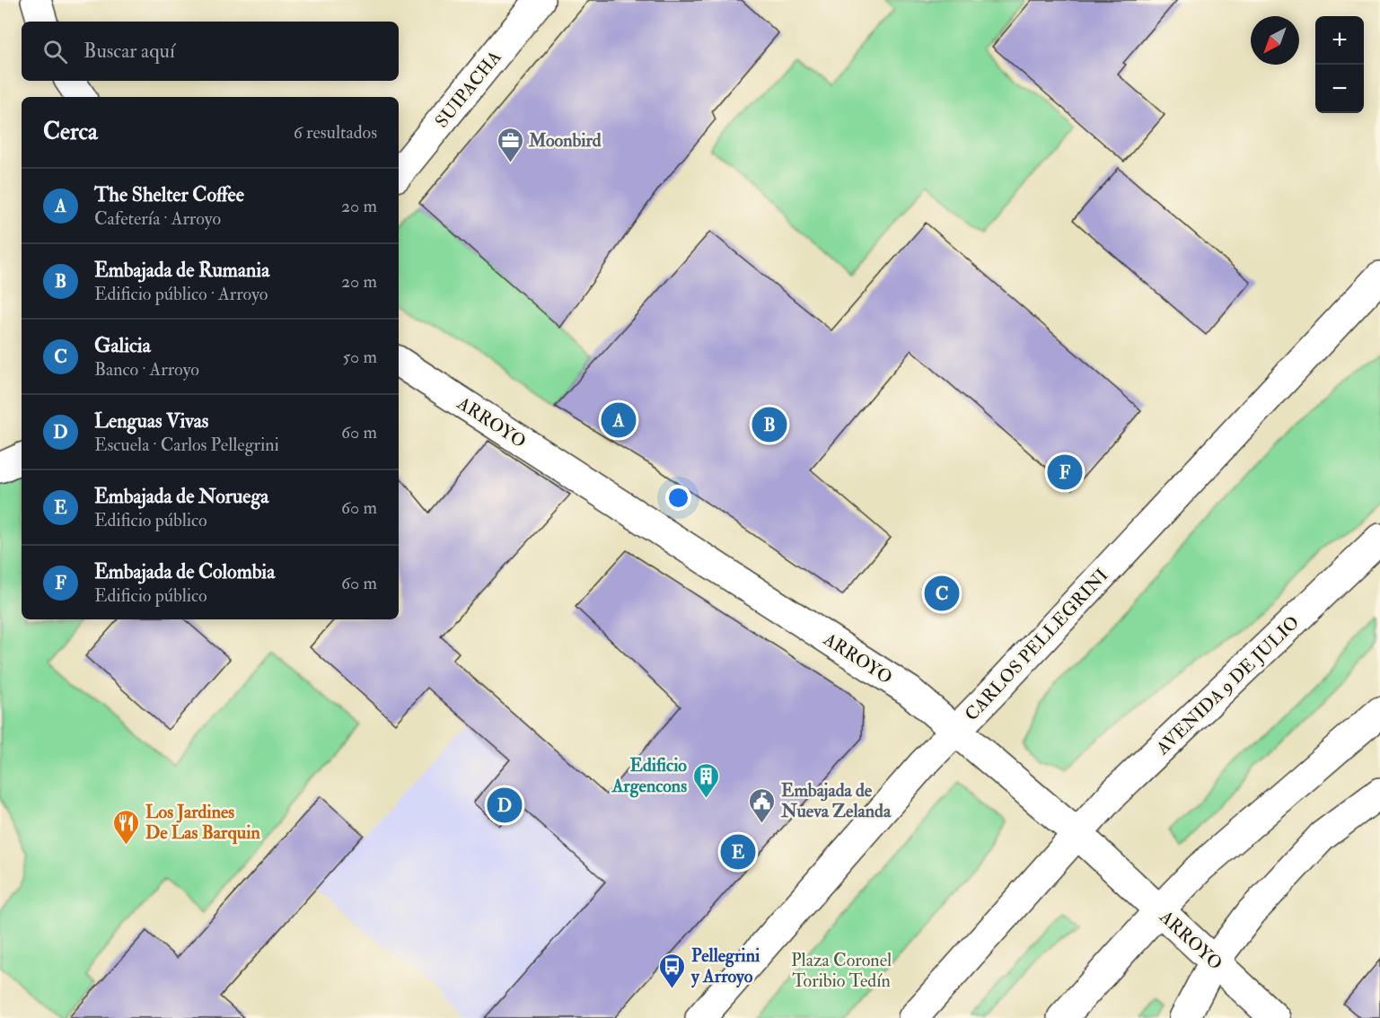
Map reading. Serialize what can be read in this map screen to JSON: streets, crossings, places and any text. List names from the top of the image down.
{
  "streets": {
    "main road": [
      "SUIPACHA",
      "ARROYO",
      "CARLOS PELLEGRINI",
      "AVENIDA 9 DE JULIO"
    ]
  },
  "crossings": [
    ["ARROYO", "CARLOS PELLEGRINI"],
    ["ARROYO", "AVENIDA 9 DE JULIO"]
  ],
  "parks": ["Plaza Coronel Toribio Tedín"],
  "places": {
    "office": ["Moonbird"],
    "building": ["Edificio Argencons"],
    "public building": ["Embajada de Nueva Zelanda"],
    "restaurant": ["Los Jardines De Las Barquin"],
    "bus stop": ["Pellegrini y Arroyo"]
  },
  "north": "bottom left",
  "page": {
    "map_buttons": ["+", "−"],
    "search": "Buscar aquí",
    "heading": ["Cerca", "6 resultados"],
    "list": [
      {
        "mark": "A",
        "name": "The Shelter Coffee",
        "note": "Cafetería · Arroyo",
        "value": "20 m"
      },
      {
        "mark": "B",
        "name": "Embajada de Rumania",
        "note": "Edificio público · Arroyo",
        "value": "20 m"
      },
      {
        "mark": "C",
        "name": "Galicia",
        "note": "Banco · Arroyo",
        "value": "50 m"
      },
      {
        "mark": "D",
        "name": "Lenguas Vivas",
        "note": "Escuela · Carlos Pellegrini",
        "value": "60 m"
      },
      {
        "mark": "E",
        "name": "Embajada de Noruega",
        "note": "Edificio público",
        "value": "60 m"
      },
      {
        "mark": "F",
        "name": "Embajada de Colombia",
        "note": "Edificio público",
        "value": "60 m"
      }
    ],
    "pins": [
      "A",
      "B",
      "F",
      "C",
      "D",
      "E"
    ]
  }
}
